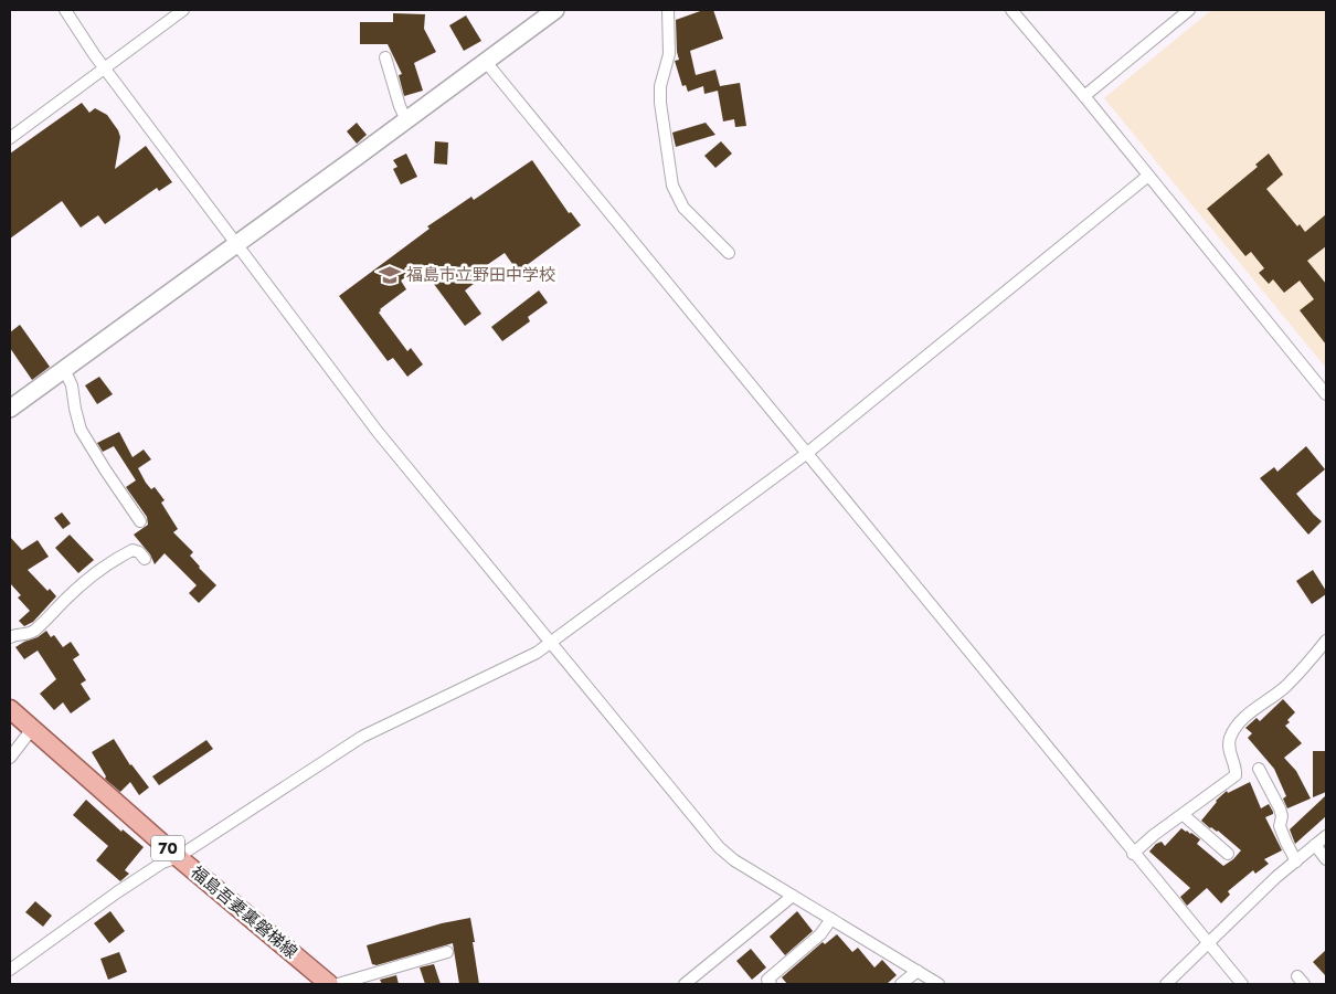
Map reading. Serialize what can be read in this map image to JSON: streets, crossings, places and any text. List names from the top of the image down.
{
  "streets": {
    "main road": ["70", "福島吾妻裏磐梯線"]
  },
  "places": {
    "school or university": ["福島市立野田中学校"]
  }
}
